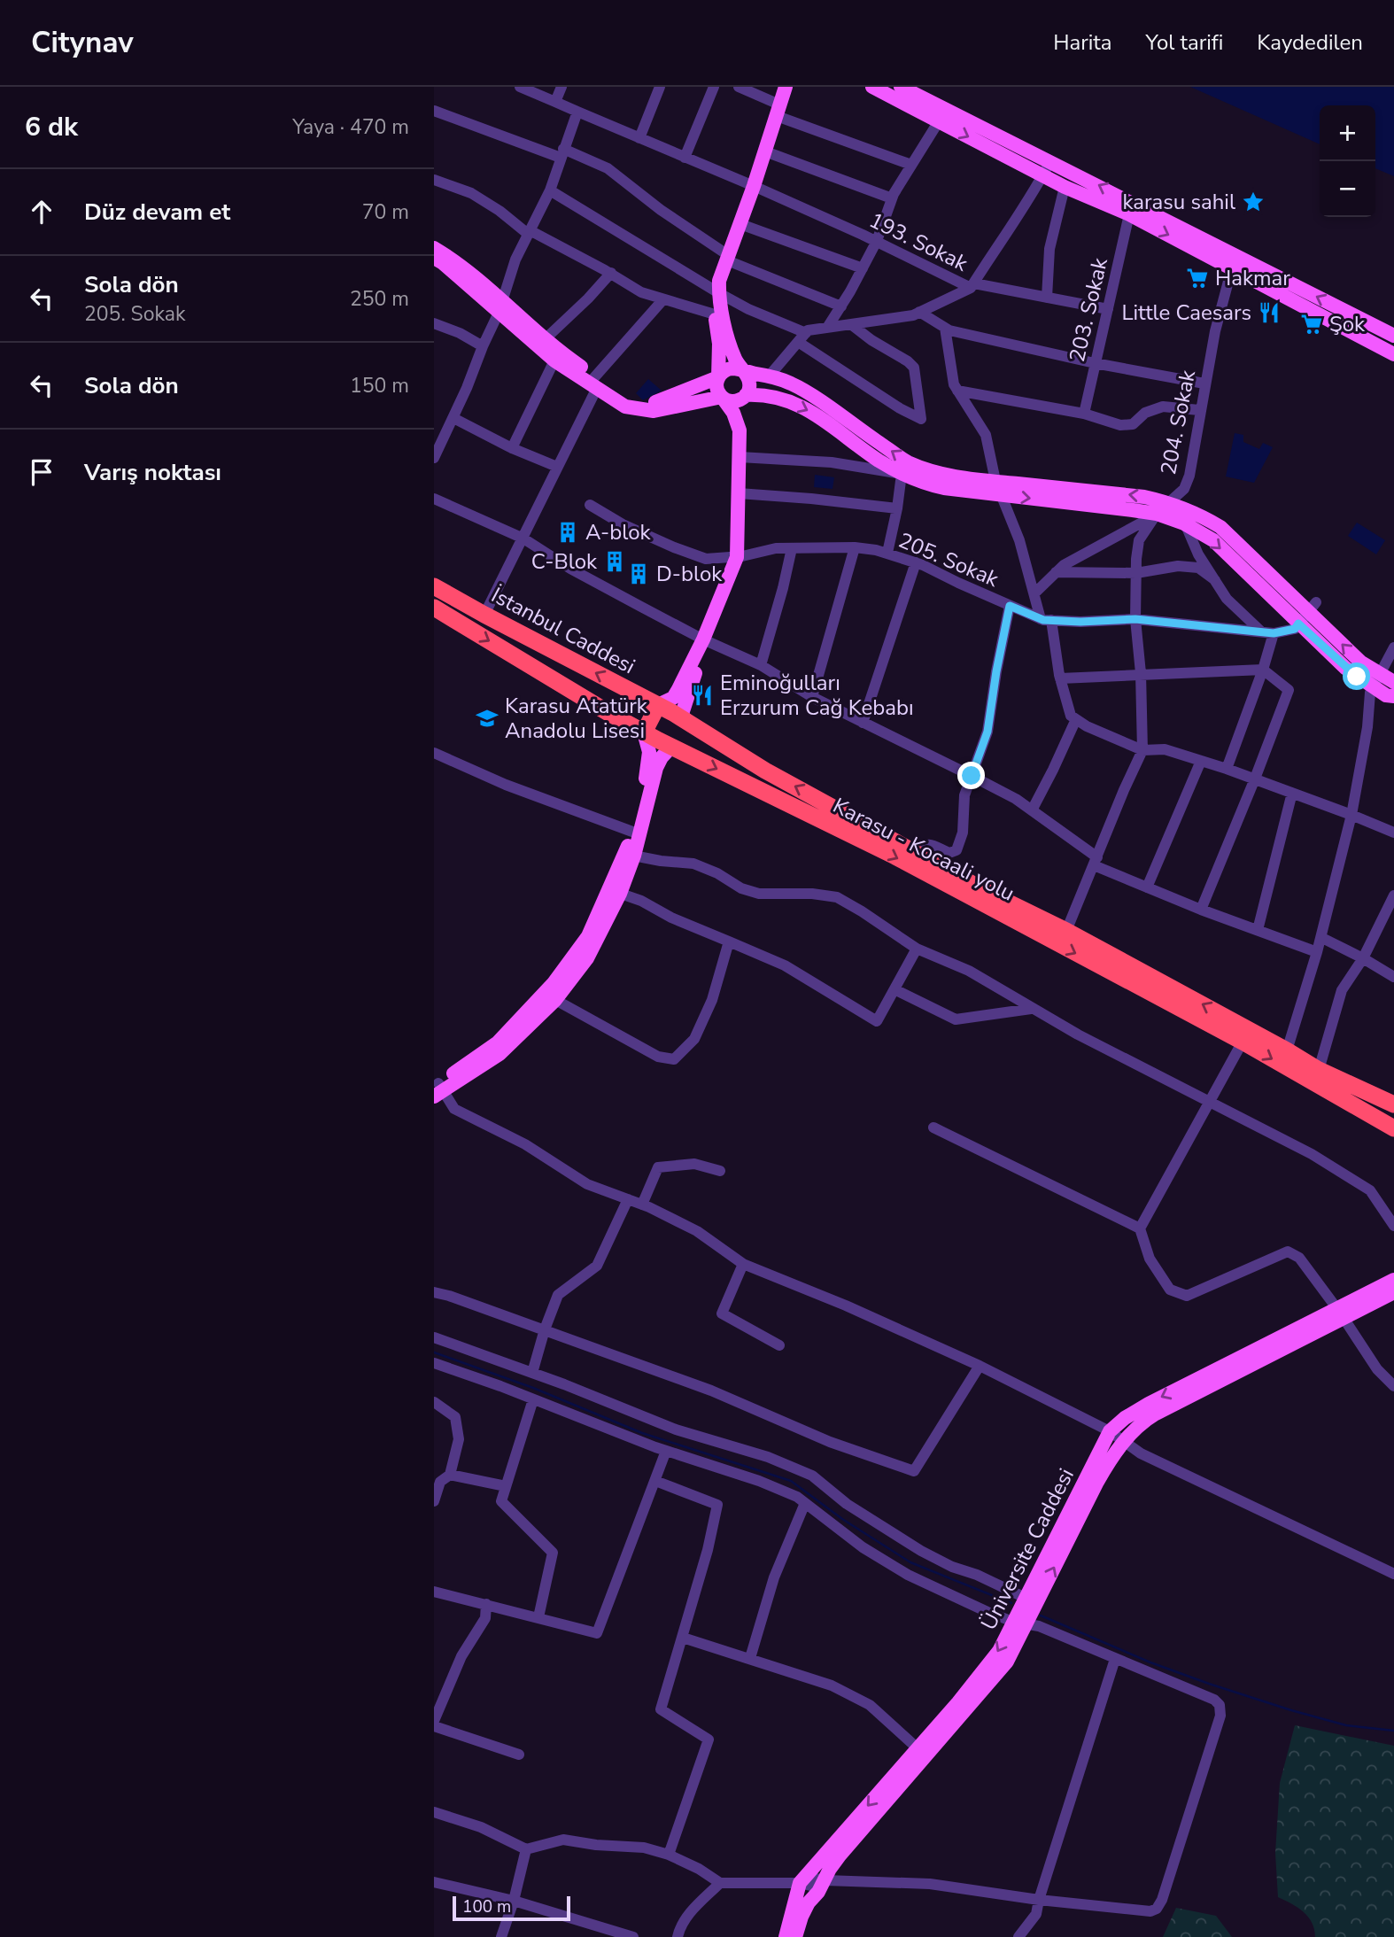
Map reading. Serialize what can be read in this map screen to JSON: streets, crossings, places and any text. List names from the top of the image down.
{
  "streets": {
    "highway": ["İstanbul Caddesi", "Karasu - Kocaali yolu"],
    "main road": ["Üniversite Caddesi"],
    "street": [
      "193. Sokak",
      "203. Sokak",
      "204. Sokak",
      "205. Sokak"
    ]
  },
  "crossings": [
    ["204. Sokak", "205. Sokak"],
    ["İstanbul Caddesi", "Karasu - Kocaali yolu"]
  ],
  "one_way": ["İstanbul Caddesi"],
  "places": {
    "place": ["karasu sahil"],
    "supermarket": ["Hakmar", "Şok"],
    "restaurant": ["Little Caesars", "Eminoğulları Erzurum Cağ Kebabı"],
    "building": ["A-blok", "C-Blok", "D-blok"],
    "school or university": ["Karasu Atatürk Anadolu Lisesi"]
  },
  "scale_bar": "100 m",
  "page": {
    "header": "Citynav",
    "nav": ["Harita", "Yol tarifi", "Kaydedilen"],
    "heading": ["6 dk", "Yaya · 470 m"],
    "map_buttons": ["+", "−"],
    "list": [
      ["Düz devam et", "70 m"],
      ["Sola dön", "205. Sokak", "250 m"],
      ["Sola dön", "150 m"],
      "Varış noktası"
    ],
    "scale": "100 m"
  }
}
